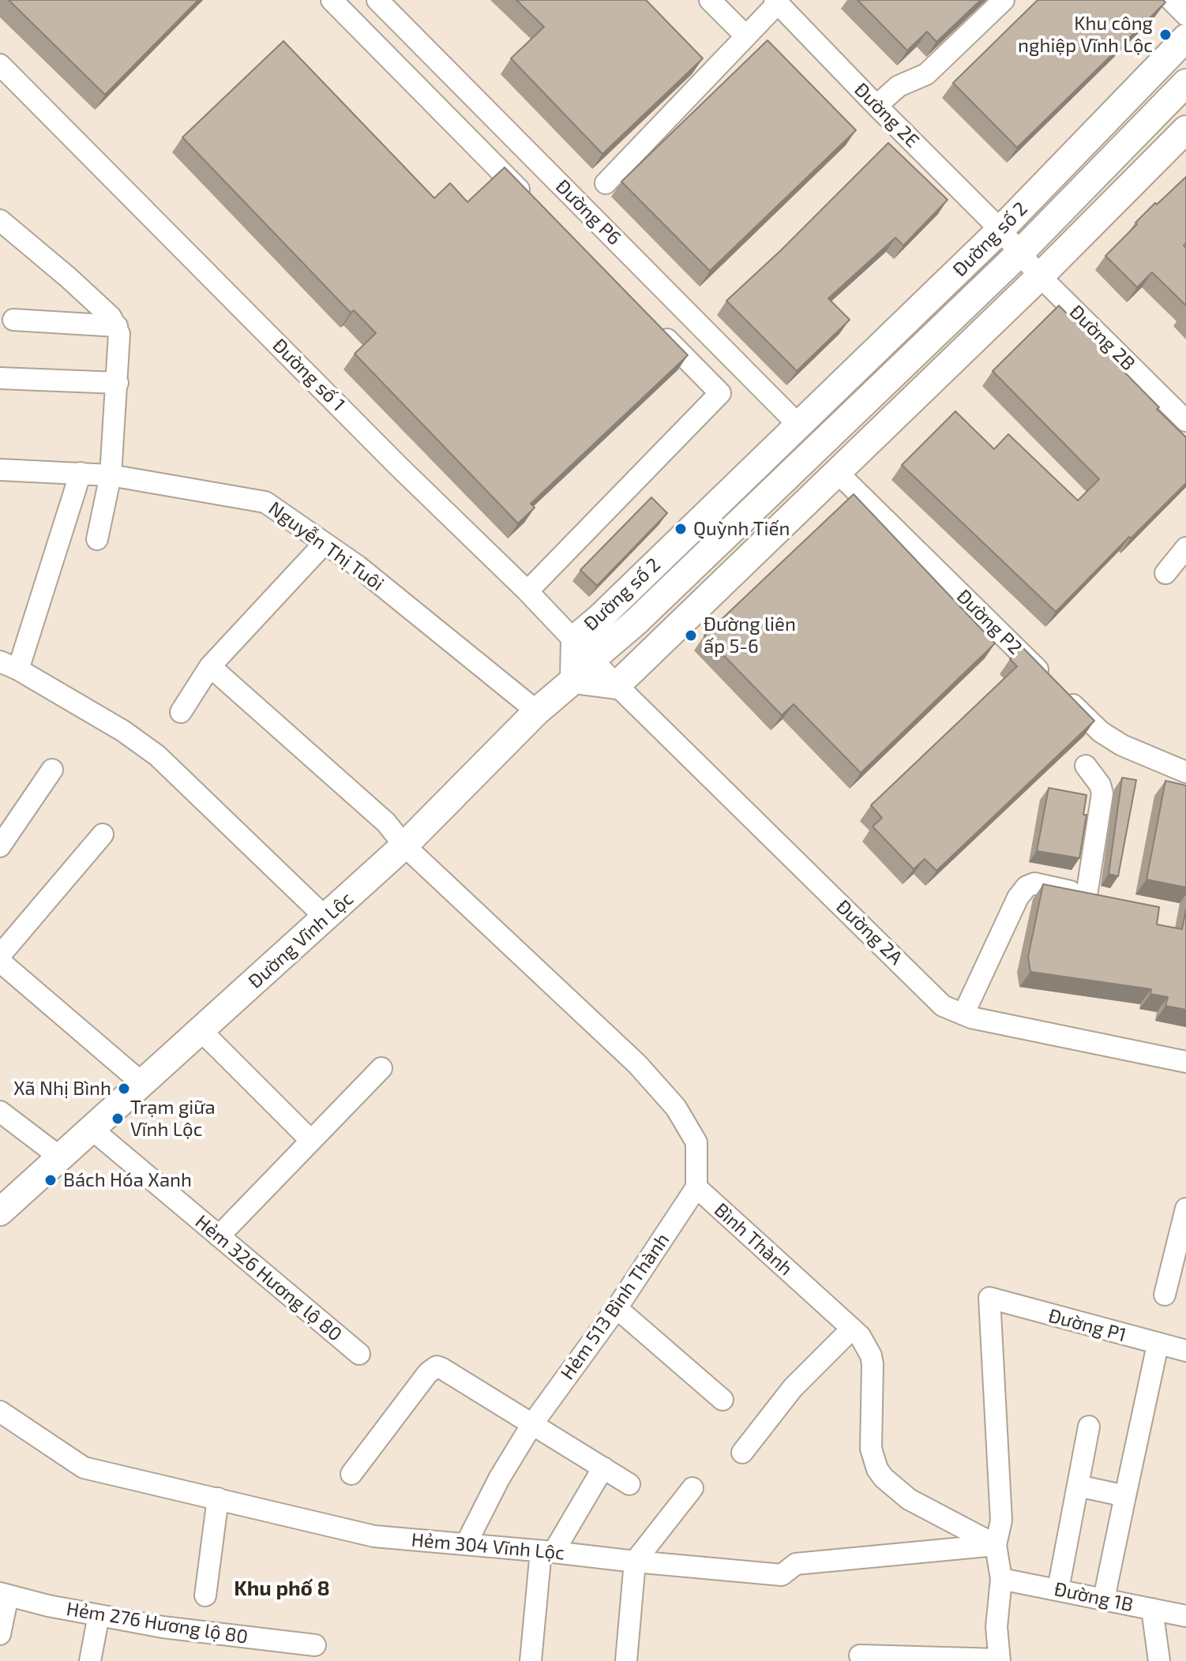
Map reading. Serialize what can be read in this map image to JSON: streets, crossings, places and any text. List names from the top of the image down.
{
  "streets": {
    "main road": ["Đường số 2", "Đường Vĩnh Lộc"],
    "street": [
      "Đường 2E",
      "Đường P6",
      "Đường 2B",
      "Đường số 1",
      "Nguyễn Thị Tuôi",
      "Đường P2",
      "Đường 2A",
      "Bình Thành",
      "Hẻm 326 Hương lộ 80",
      "Hẻm 513 Bình Thành",
      "Đường P1",
      "Hẻm 304 Vĩnh Lộc",
      "Đường 1B",
      "Hẻm 276 Hương lộ 80"
    ]
  },
  "crossings": [
    ["Đường 2E", "Đường số 2"],
    ["Đường 2E", "Đường 2B"],
    ["Đường P6", "Đường số 2"],
    ["Đường số 2", "Đường 2B"],
    ["Đường số 2", "Đường số 1"],
    ["Đường số 2", "Đường Vĩnh Lộc"],
    ["Đường số 1", "Đường 2A"],
    ["Nguyễn Thị Tuôi", "Đường Vĩnh Lộc"],
    ["Đường Vĩnh Lộc", "Hẻm 326 Hương lộ 80"],
    ["Bình Thành", "Hẻm 513 Bình Thành"],
    ["Bình Thành", "Đường P1"],
    ["Bình Thành", "Hẻm 304 Vĩnh Lộc"],
    ["Hẻm 513 Bình Thành", "Hẻm 304 Vĩnh Lộc"],
    ["Đường P1", "Hẻm 304 Vĩnh Lộc"]
  ],
  "districts": ["Khu phố 8"],
  "places": [
    "Khu công nghiệp Vĩnh Lộc",
    "Quỳnh Tiến",
    "Đường liên ấp 5-6",
    "Xã Nhị Bình",
    "Trạm giữa Vĩnh Lộc",
    "Bách Hóa Xanh"
  ]
}
